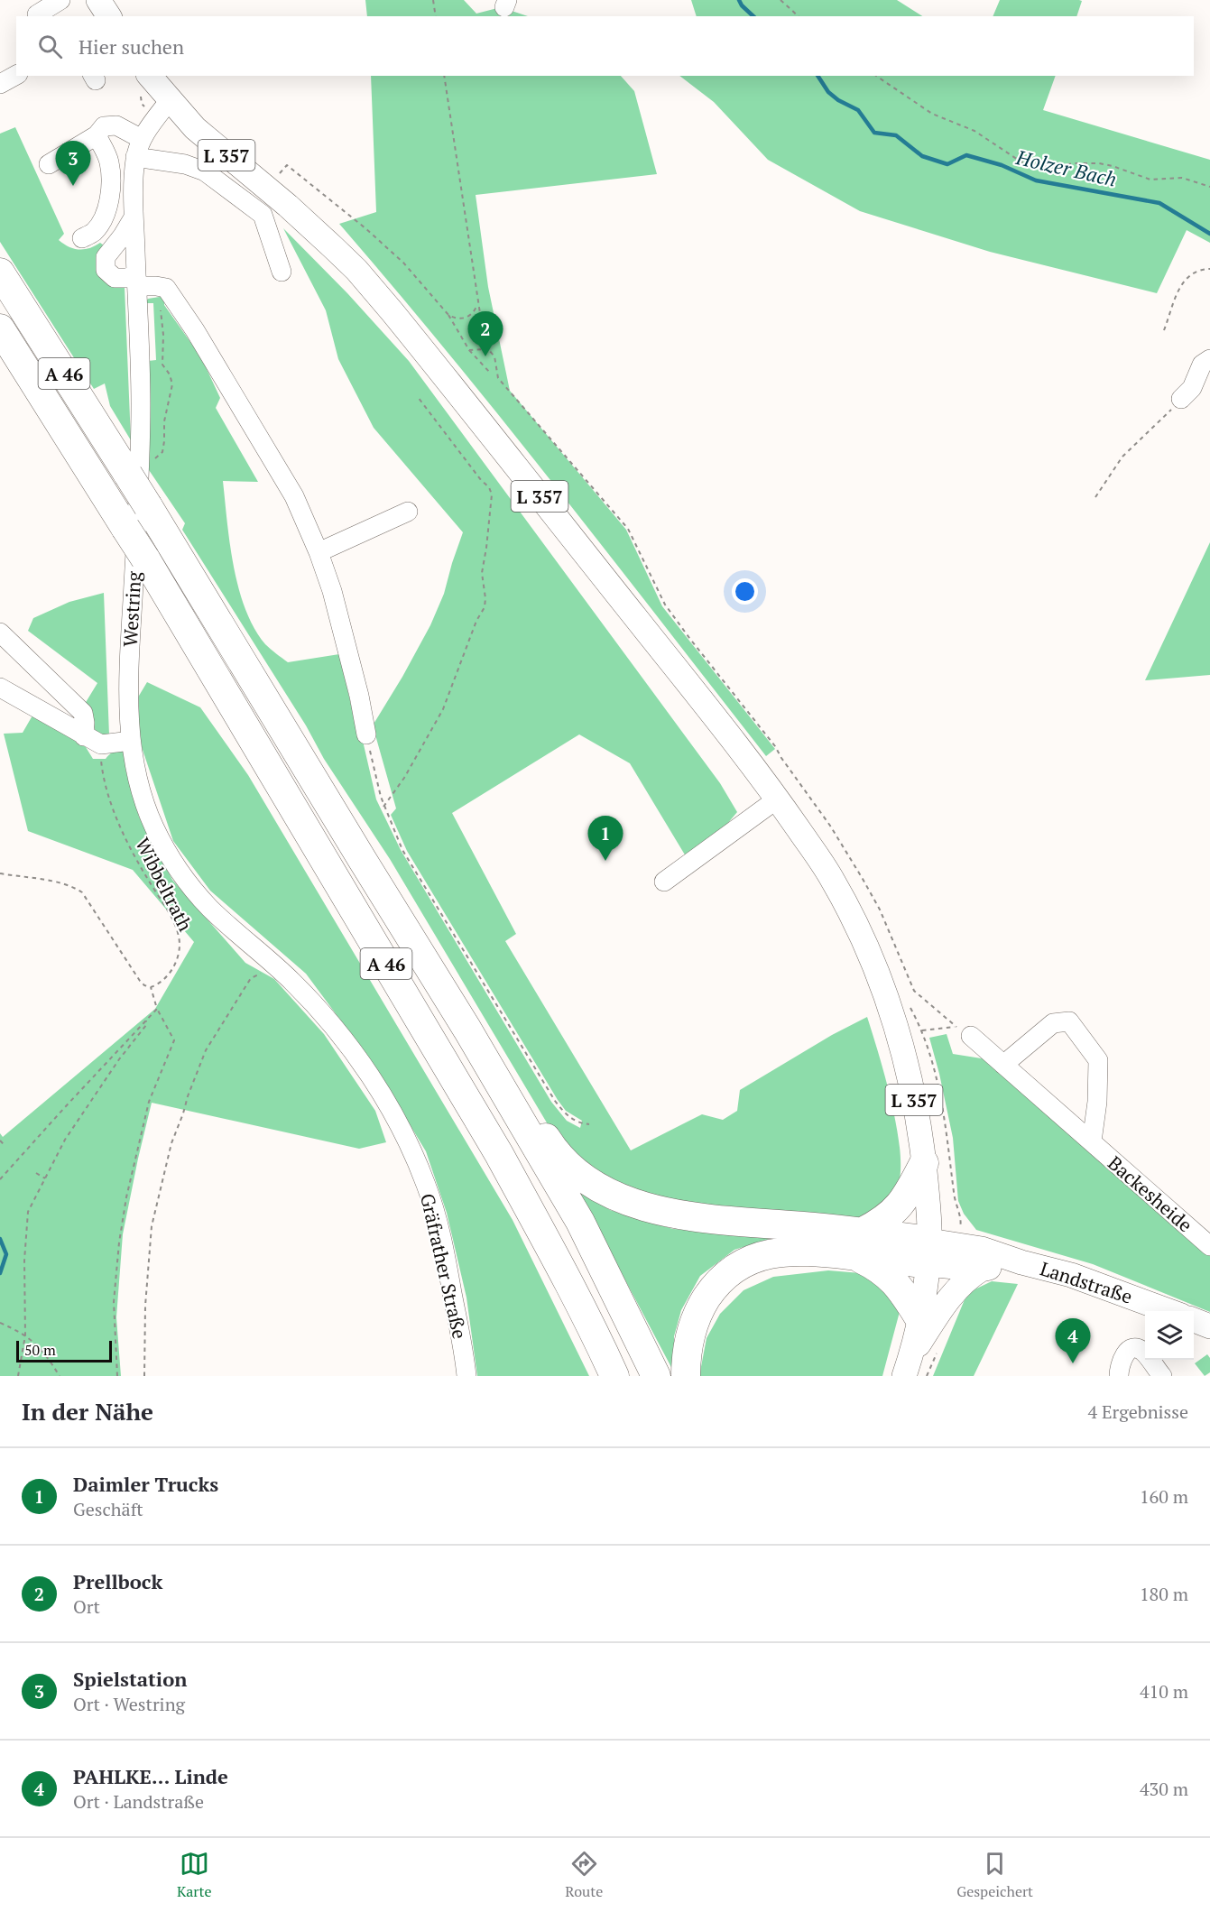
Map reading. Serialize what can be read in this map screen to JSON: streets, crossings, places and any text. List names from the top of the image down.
{
  "streets": {
    "highway": ["A 46"],
    "main road": ["L 357", "Landstraße"],
    "street": ["Westring", "Backesheide", "Gräfrather Straße"],
    "path": ["Wibbeltrath"]
  },
  "crossings": [
    ["L 357", "Westring"],
    ["L 357", "Landstraße"],
    ["A 46", "Westring"],
    ["Westring", "Gräfrather Straße"]
  ],
  "water": ["Holzer Bach"],
  "scale_bar": "50 m",
  "page": {
    "search": "Hier suchen",
    "pins": [
      "3",
      "2",
      "1",
      "4"
    ],
    "scale": "50 m",
    "heading": ["In der Nähe", "4 Ergebnisse"],
    "list": [
      {
        "mark": "1",
        "name": "Daimler Trucks",
        "note": "Geschäft",
        "value": "160 m"
      },
      {
        "mark": "2",
        "name": "Prellbock",
        "note": "Ort",
        "value": "180 m"
      },
      {
        "mark": "3",
        "name": "Spielstation",
        "note": "Ort · Westring",
        "value": "410 m"
      },
      {
        "mark": "4",
        "name": "PAHLKE... Linde",
        "note": "Ort · Landstraße",
        "value": "430 m"
      }
    ],
    "nav": ["Karte", "Route", "Gespeichert"]
  }
}
